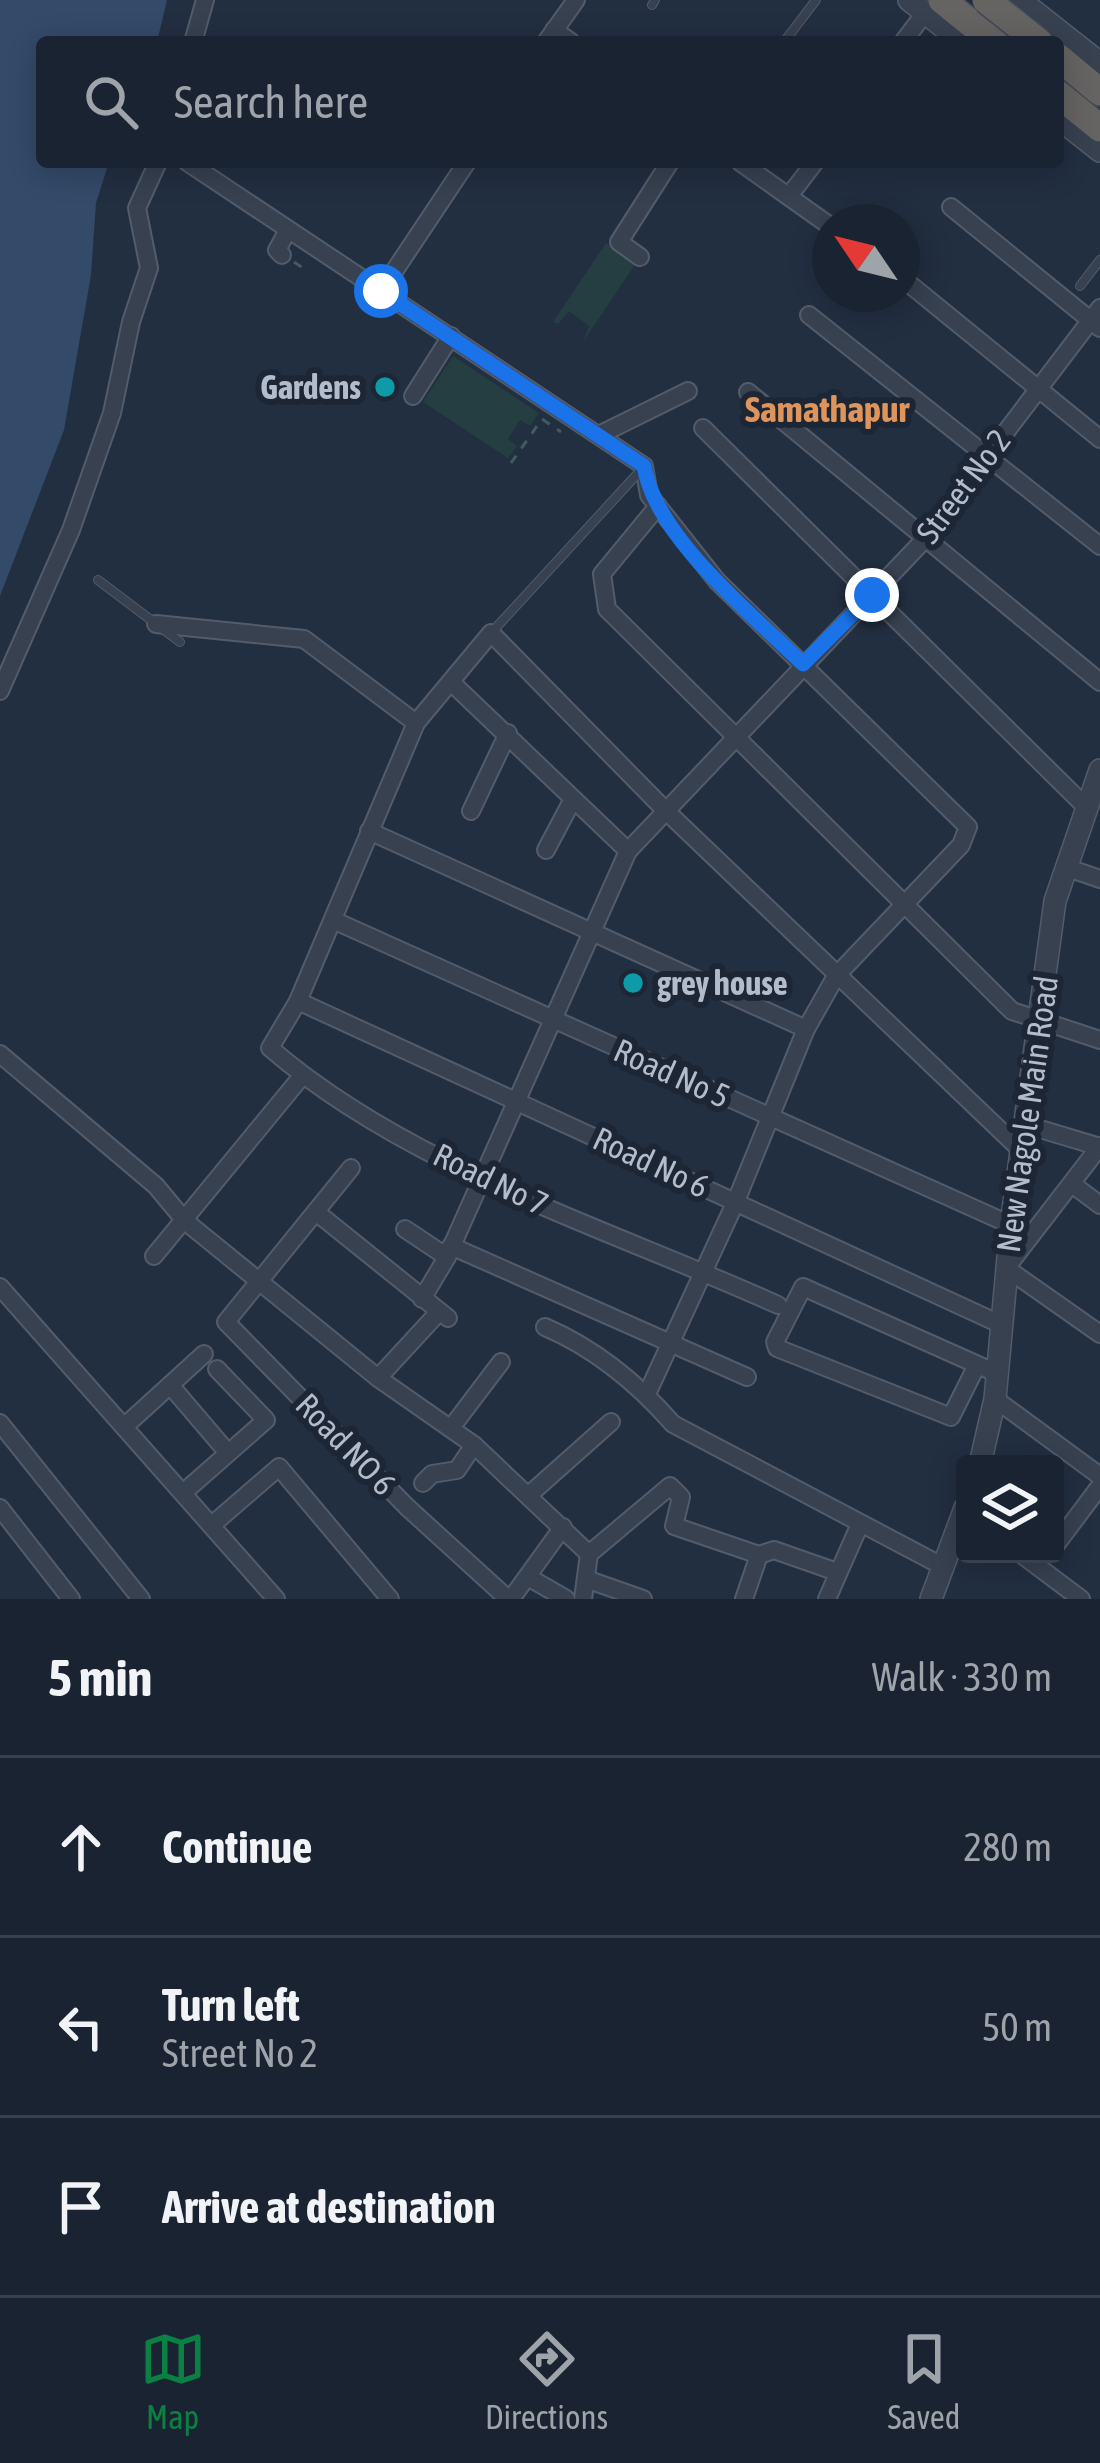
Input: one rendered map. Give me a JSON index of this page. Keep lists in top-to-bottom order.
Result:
{
  "streets": {
    "street": [
      "Street No 2",
      "Road No 5",
      "New Nagole Main Road",
      "Road No 6",
      "Road No 7",
      "Road NO 6"
    ]
  },
  "crossings": [
    ["Street No 2", "Road No 5"],
    ["Street No 2", "Road No 6"],
    ["Street No 2", "Road No 7"],
    ["Road No 5", "New Nagole Main Road"],
    ["New Nagole Main Road", "Road No 6"]
  ],
  "districts": ["Samathapur"],
  "places": ["Gardens", "grey house"],
  "north": "top left",
  "page": {
    "search": "Search here",
    "heading": ["5 min", "Walk · 330 m"],
    "list": [
      ["Continue", "280 m"],
      ["Turn left", "Street No 2", "50 m"],
      "Arrive at destination"
    ],
    "nav": ["Map", "Directions", "Saved"]
  }
}
